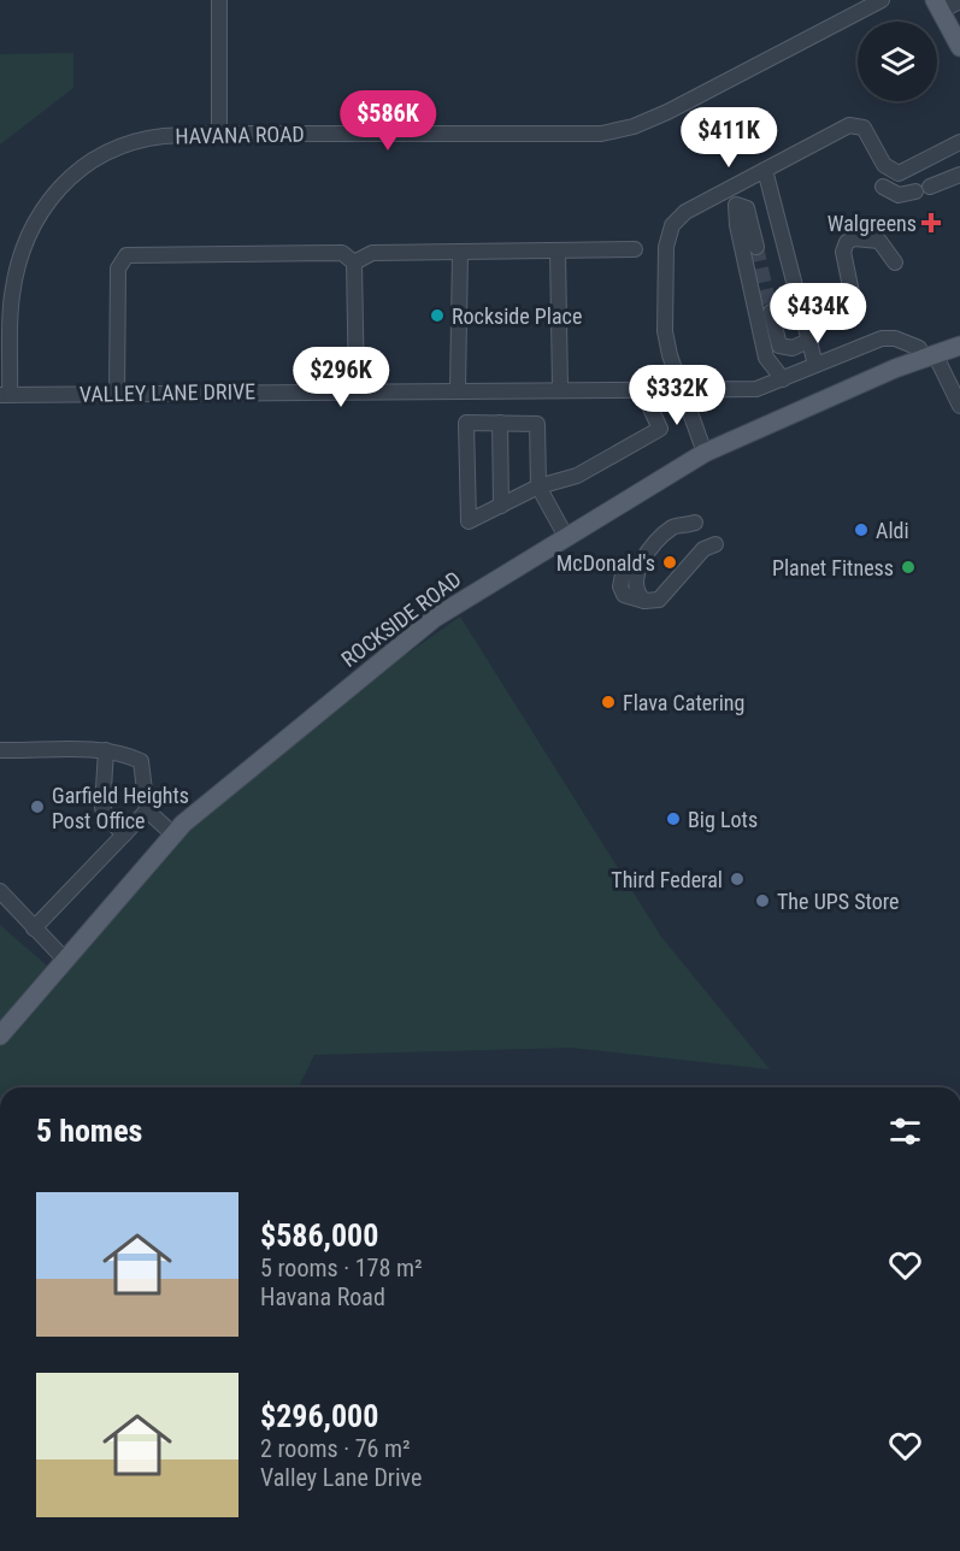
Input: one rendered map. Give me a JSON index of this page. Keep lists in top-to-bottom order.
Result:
{
  "streets": {
    "main road": ["ROCKSIDE ROAD"],
    "street": ["HAVANA ROAD", "VALLEY LANE DRIVE"]
  },
  "crossings": [
    ["HAVANA ROAD", "VALLEY LANE DRIVE"],
    ["VALLEY LANE DRIVE", "ROCKSIDE ROAD"]
  ],
  "places": {
    "health": ["Walgreens"],
    "other": [
      "Rockside Place",
      "Aldi",
      "McDonald's",
      "Planet Fitness",
      "Flava Catering",
      "Garfield Heights Post Office",
      "Big Lots",
      "Third Federal",
      "The UPS Store"
    ]
  },
  "page": {
    "price": [
      "$586K",
      "$411K",
      "$434K",
      "$296K",
      "$332K"
    ],
    "heading": "5 homes",
    "list": [
      {
        "name": "$586,000",
        "note": "5 rooms · 178 m² · Havana Road"
      },
      {
        "name": "$296,000",
        "note": "2 rooms · 76 m² · Valley Lane Drive"
      }
    ]
  }
}
